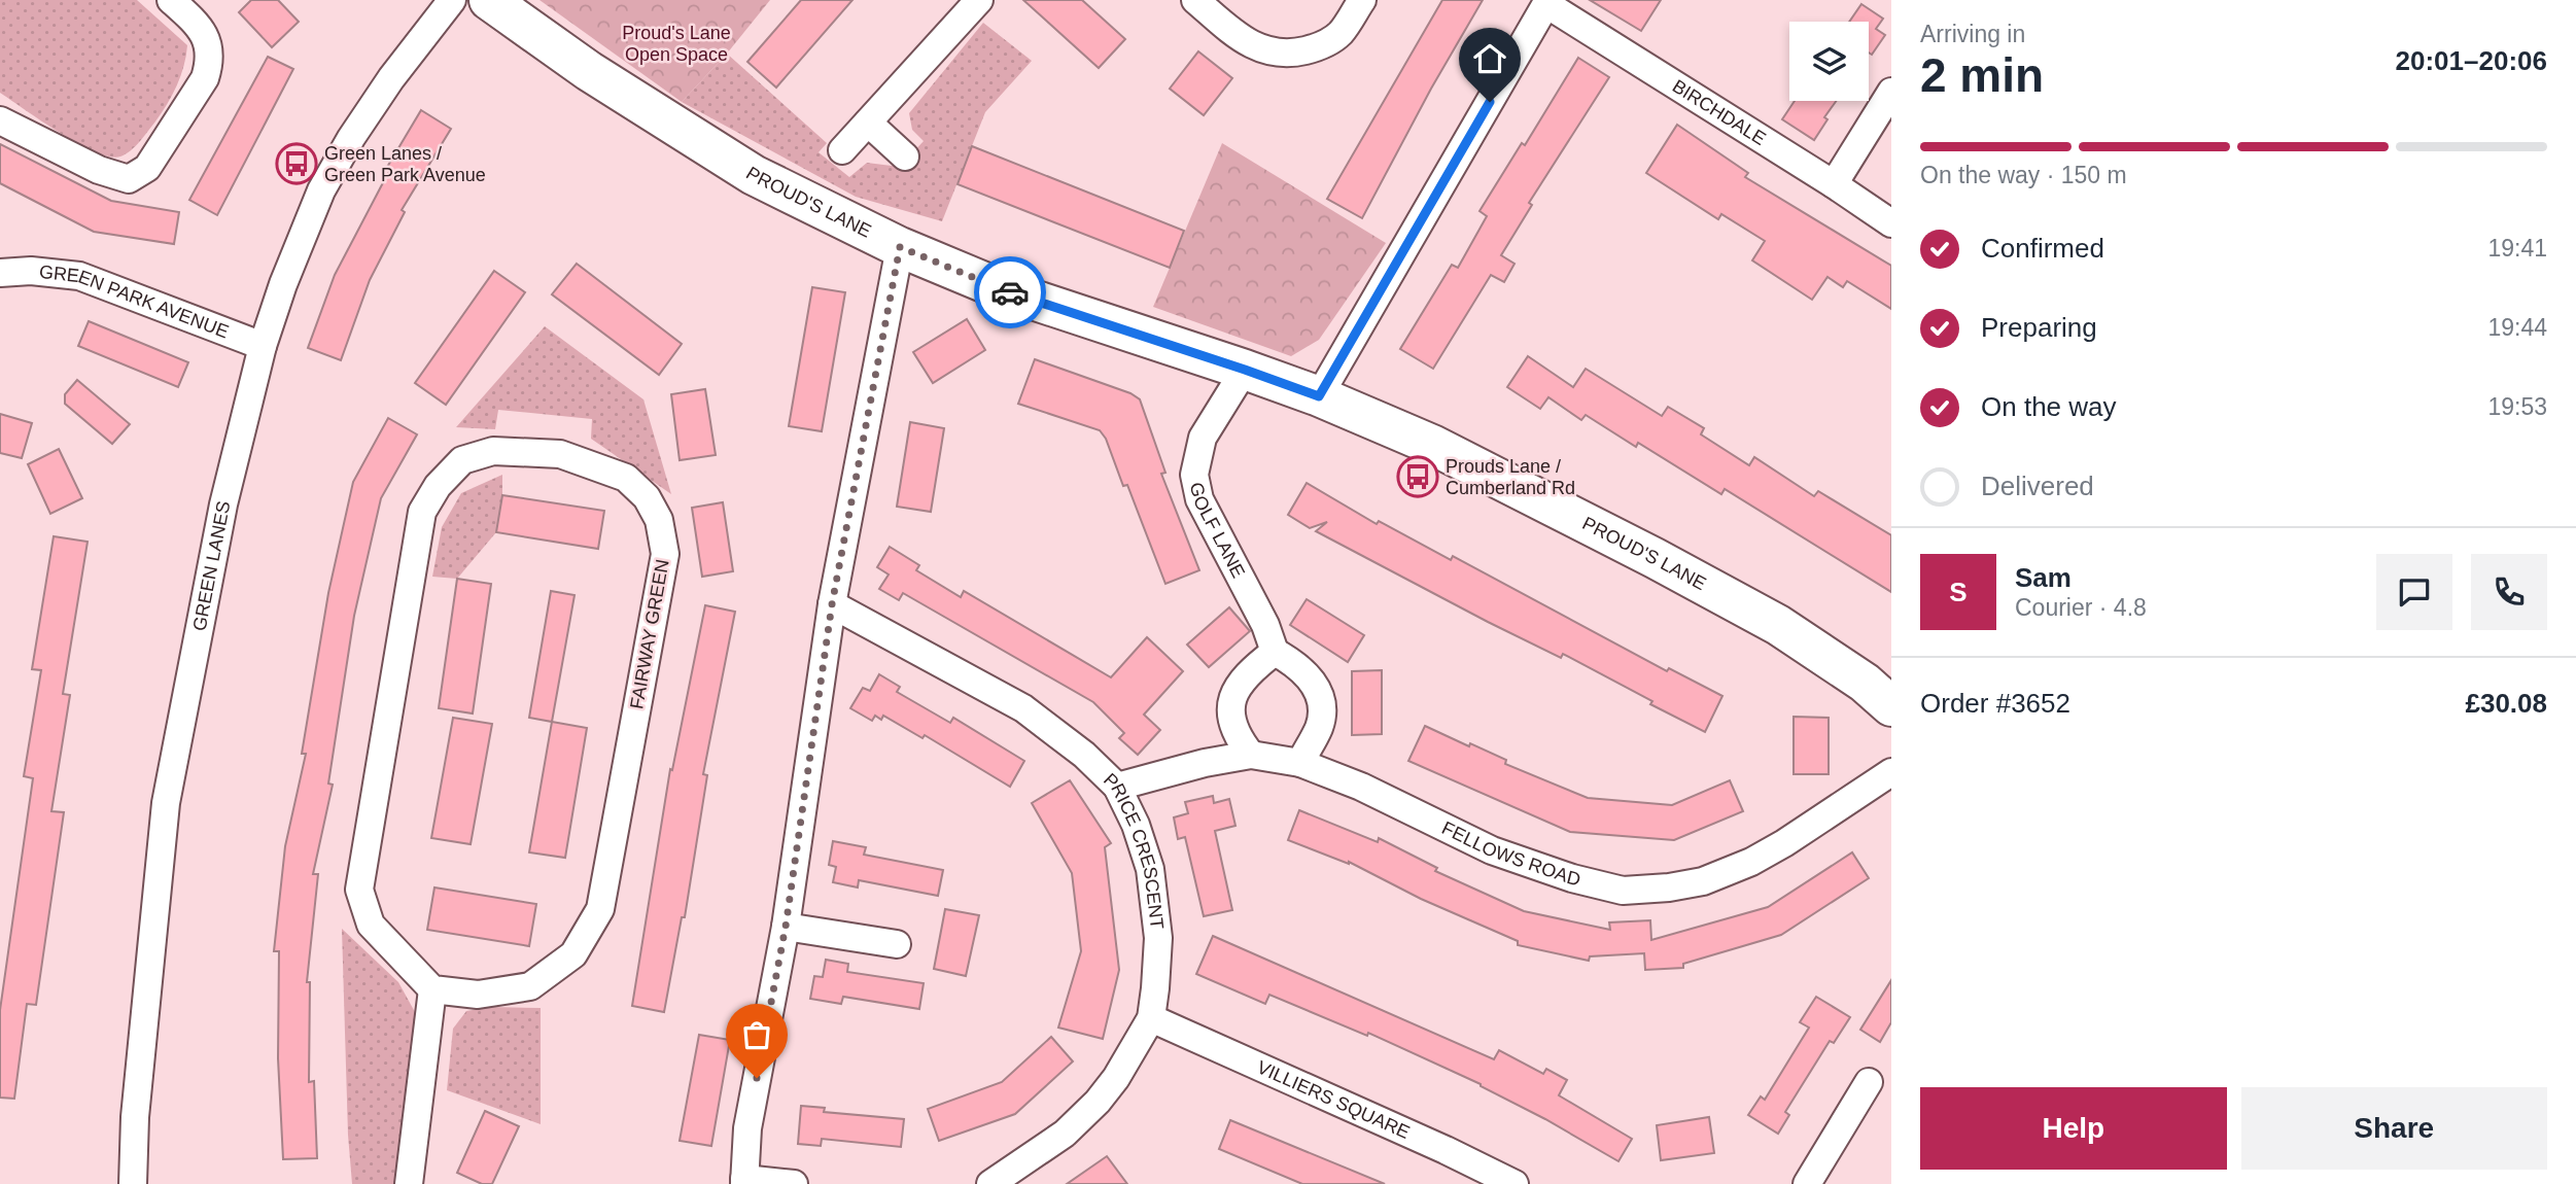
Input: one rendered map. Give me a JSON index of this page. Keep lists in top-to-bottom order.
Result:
{
  "streets": {
    "street": [
      "BIRCHDALE",
      "PROUD'S LANE",
      "GREEN PARK AVENUE",
      "GOLF LANE",
      "GREEN LANES",
      "FAIRWAY GREEN",
      "FELLOWS ROAD",
      "PRICE CRESCENT",
      "VILLIERS SQUARE"
    ]
  },
  "crossings": [
    ["PROUD'S LANE", "GOLF LANE"],
    ["GREEN PARK AVENUE", "GREEN LANES"],
    ["GOLF LANE", "FELLOWS ROAD"],
    ["FELLOWS ROAD", "PRICE CRESCENT"],
    ["PRICE CRESCENT", "VILLIERS SQUARE"]
  ],
  "parks": ["Proud's Lane Open Space"],
  "places": {
    "bus stop": ["Green Lanes / Green Park Avenue", "Prouds Lane / Cumberland Rd"]
  },
  "page": {
    "heading": ["2 min", "Arriving in", "20:01–20:06"],
    "panel": [
      "Sam",
      "Courier · 4.8",
      "Order #3652",
      "£30.08"
    ],
    "bar": "On the way · 150 m",
    "list": [
      ["Confirmed", "19:41"],
      ["Preparing", "19:44"],
      ["On the way", "19:53"],
      "Delivered"
    ],
    "round": "S",
    "buttons": ["Help", "Share"]
  }
}
